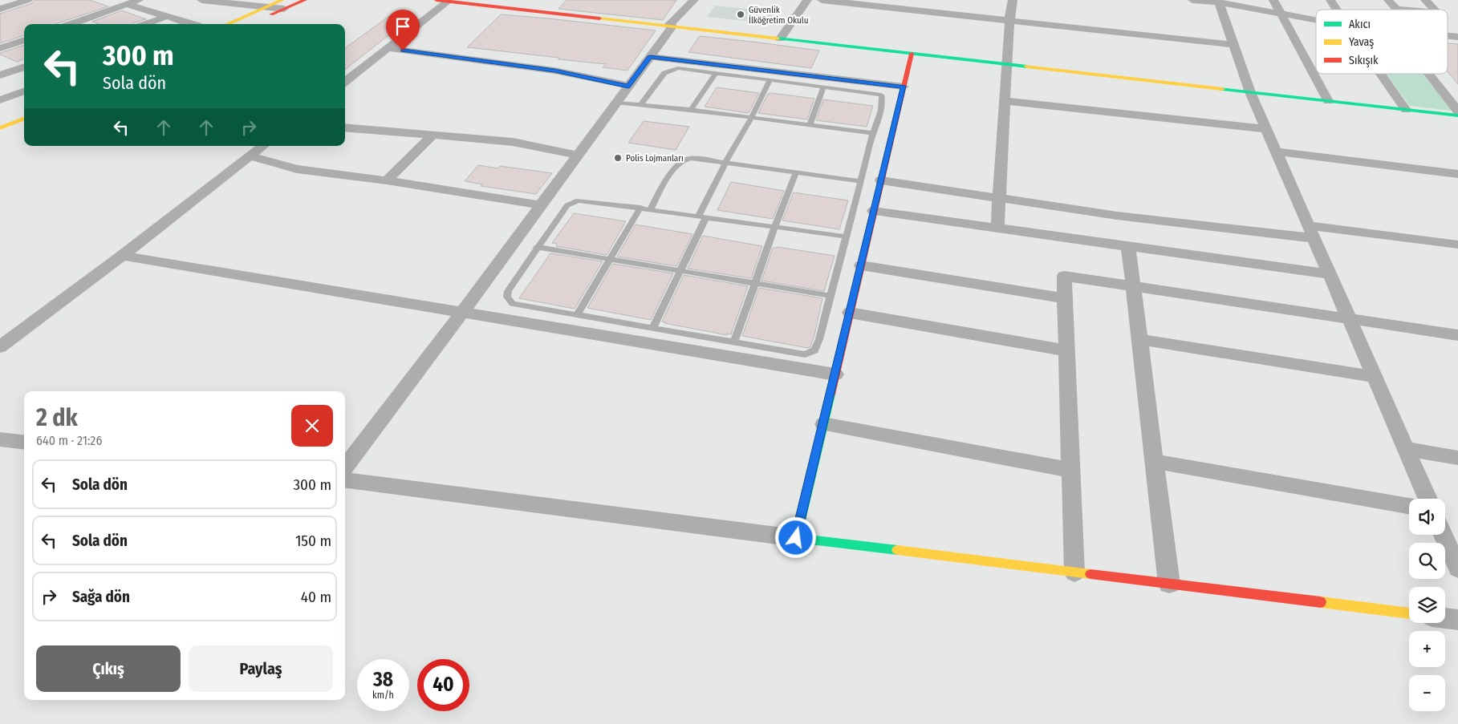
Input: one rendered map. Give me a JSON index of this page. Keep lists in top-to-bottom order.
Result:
{
  "places": ["Güvenlik İlköğretim Okulu", "Polis Lojmanları"],
  "legend": ["Akıcı", "Yavaş", "Sıkışık"],
  "page": {
    "turn": ["300 m", "Sola dön"],
    "heading": ["2 dk", "640 m · 21:26"],
    "list": [
      {
        "name": "Sola dön",
        "value": "300 m"
      },
      {
        "name": "Sola dön",
        "value": "150 m"
      },
      {
        "name": "Sağa dön",
        "value": "40 m"
      }
    ],
    "map_buttons": ["+", "−"],
    "buttons": ["Çıkış", "Paylaş"],
    "speed": "38 km/h",
    "limit": "40"
  }
}
